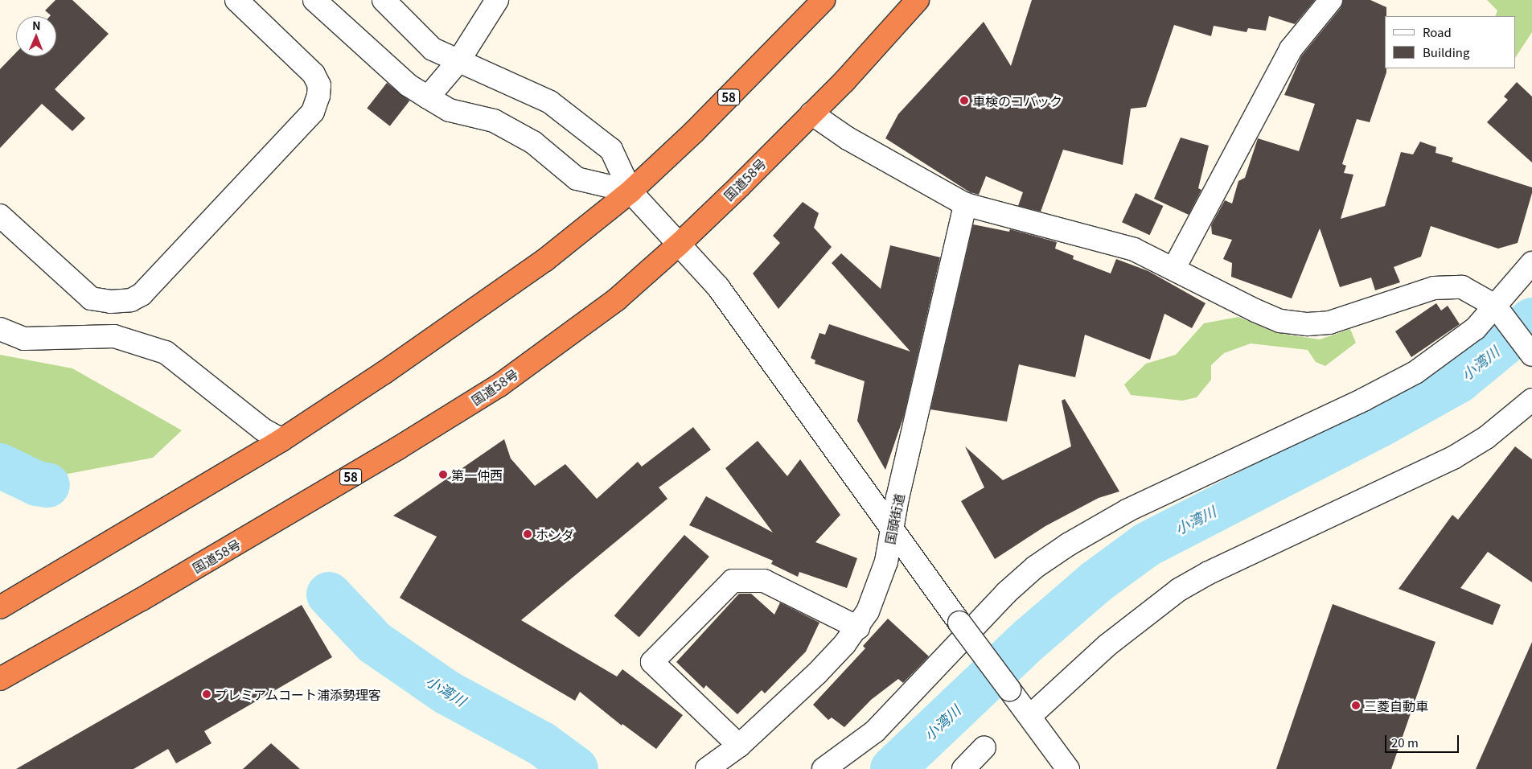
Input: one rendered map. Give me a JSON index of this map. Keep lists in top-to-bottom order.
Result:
{
  "streets": {
    "highway": ["58", "国道58号"],
    "street": ["国頭街道"]
  },
  "water": ["小湾川"],
  "places": [
    "車検のコバック",
    "第一仲西",
    "ホンダ",
    "プレミアムコート浦添勢理客",
    "三菱自動車"
  ],
  "legend": ["Road", "Building"],
  "scale_bar": "20 m",
  "north": "top"
}
